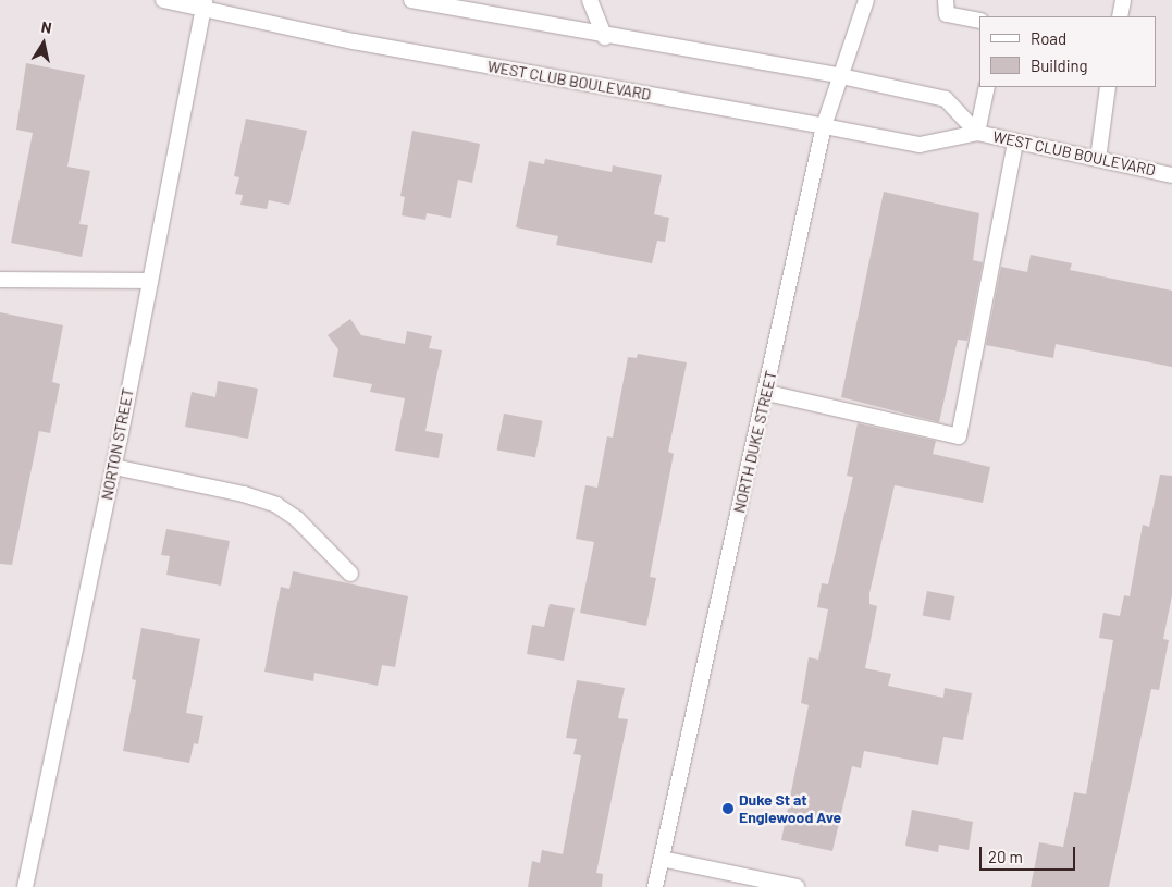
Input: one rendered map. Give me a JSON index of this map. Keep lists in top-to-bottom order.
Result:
{
  "streets": {
    "main road": ["WEST CLUB BOULEVARD", "NORTH DUKE STREET", "NORTON STREET"]
  },
  "crossings": [
    ["WEST CLUB BOULEVARD", "NORTH DUKE STREET"],
    ["WEST CLUB BOULEVARD", "NORTON STREET"]
  ],
  "places": ["Duke St at Englewood Ave"],
  "legend": ["Road", "Building"],
  "scale_bar": "20 m",
  "north": "top"
}
